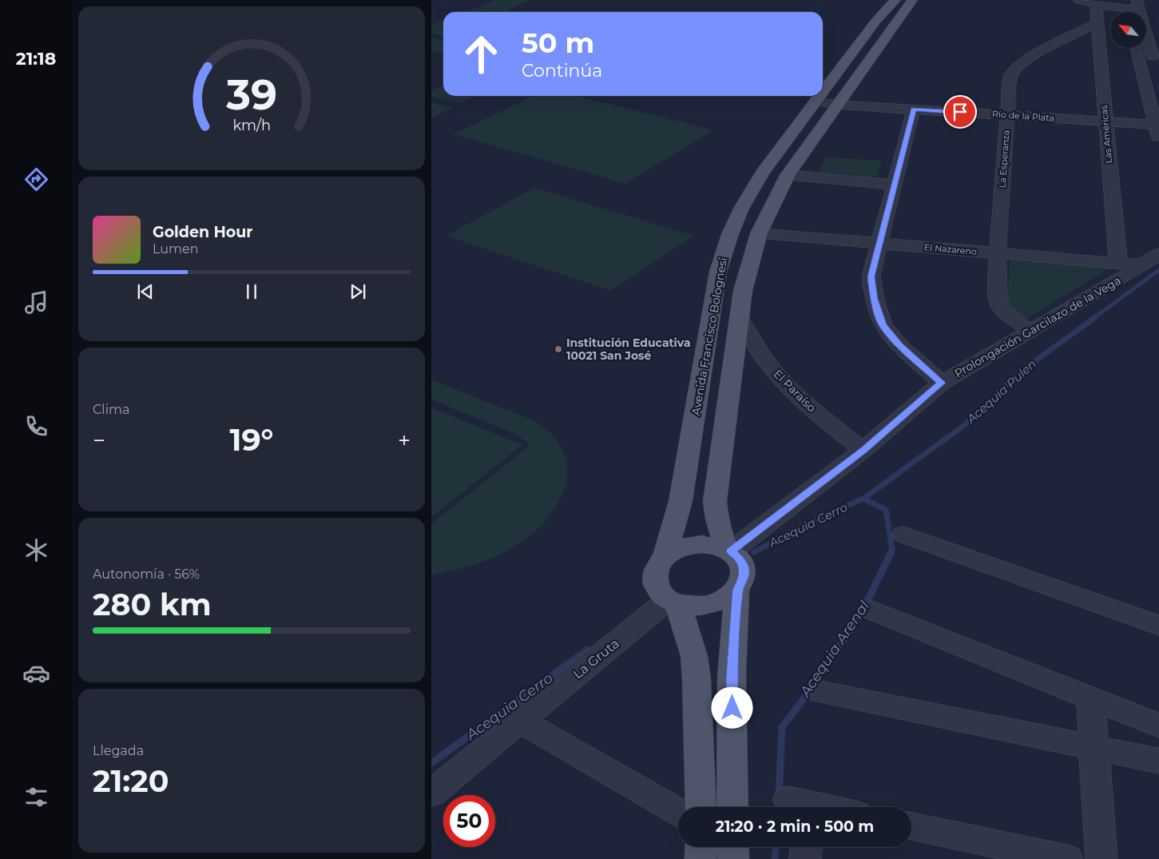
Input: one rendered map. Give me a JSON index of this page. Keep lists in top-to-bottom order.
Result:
{
  "streets": {
    "main road": ["Avenida Francisco Bolognesi"],
    "street": [
      "Río de la Plata",
      "Las Américas",
      "La Esperanza",
      "El Nazareno",
      "Prolongación Garcilazo de la Vega",
      "El Paraíso",
      "La Gruta"
    ]
  },
  "crossings": [
    ["Río de la Plata", "Las Américas"],
    ["Río de la Plata", "La Esperanza"],
    ["Río de la Plata", "Avenida Francisco Bolognesi"],
    ["Las Américas", "La Esperanza"],
    ["Las Américas", "El Nazareno"],
    ["La Esperanza", "El Nazareno"],
    ["La Esperanza", "Prolongación Garcilazo de la Vega"],
    ["El Nazareno", "Prolongación Garcilazo de la Vega"],
    ["Prolongación Garcilazo de la Vega", "Avenida Francisco Bolognesi"],
    ["Prolongación Garcilazo de la Vega", "El Paraíso"],
    ["Prolongación Garcilazo de la Vega", "La Gruta"],
    ["Avenida Francisco Bolognesi", "La Gruta"]
  ],
  "water": ["Acequia Pulen", "Acequia Cerro", "Acequia Arenal"],
  "places": ["Institución Educativa 10021 San José"],
  "north": "top left",
  "page": {
    "tabs": "21:18",
    "turn": ["50 m", "Continúa"],
    "song": ["Golden Hour", "Lumen"],
    "tile": [
      "Clima",
      ["Autonomía · 56%", "280 km"],
      ["Llegada", "21:20"]
    ],
    "heat": ["−", "19°", "+"],
    "limit": "50",
    "trip": "21:20 · 2 min · 500 m",
    "gauge": ["39", "km/h"]
  }
}
